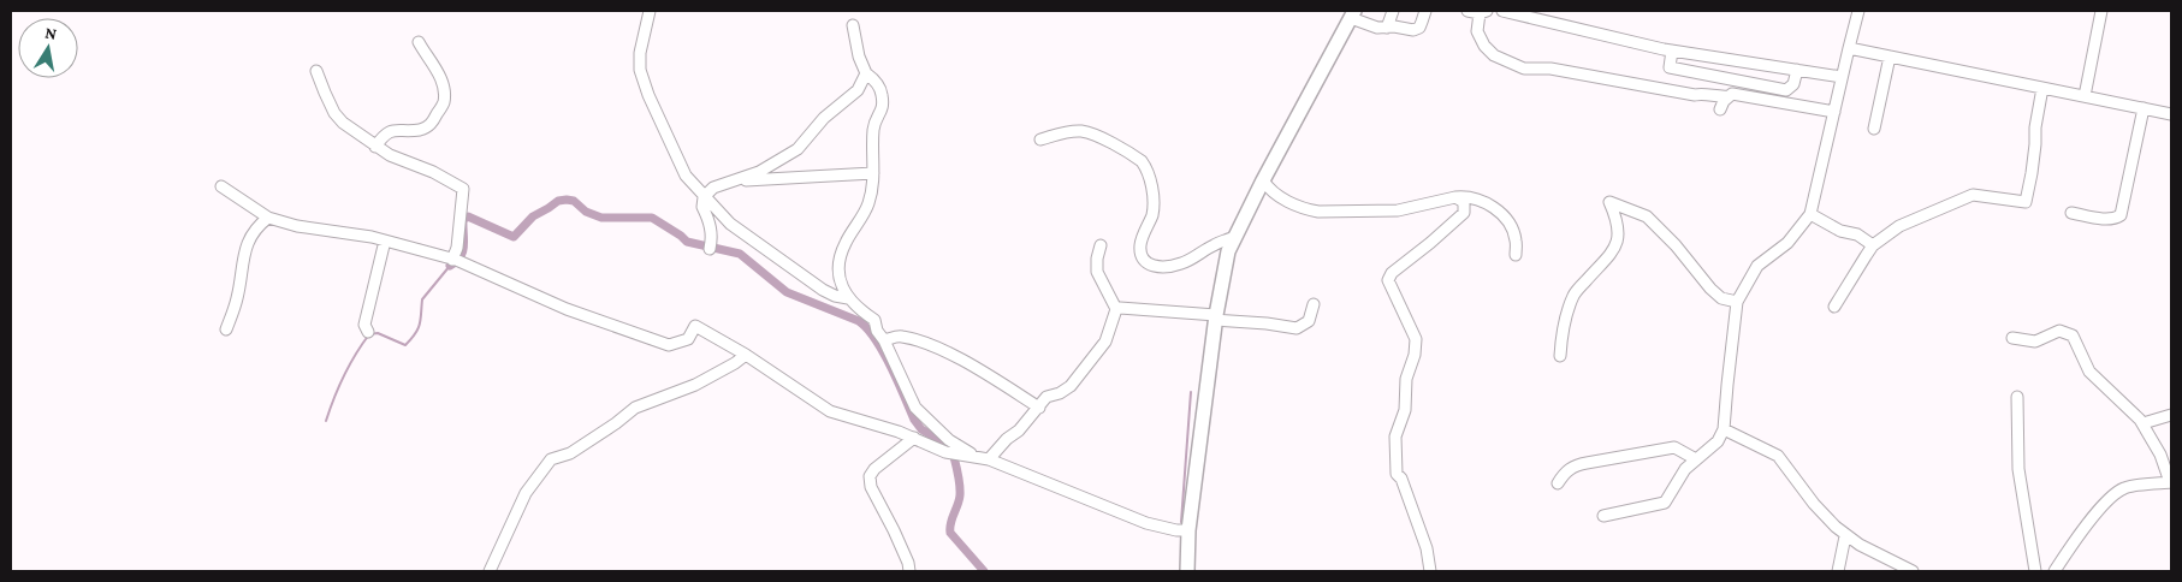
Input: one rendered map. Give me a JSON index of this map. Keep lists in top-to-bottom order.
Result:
{
  "north": "top"
}
